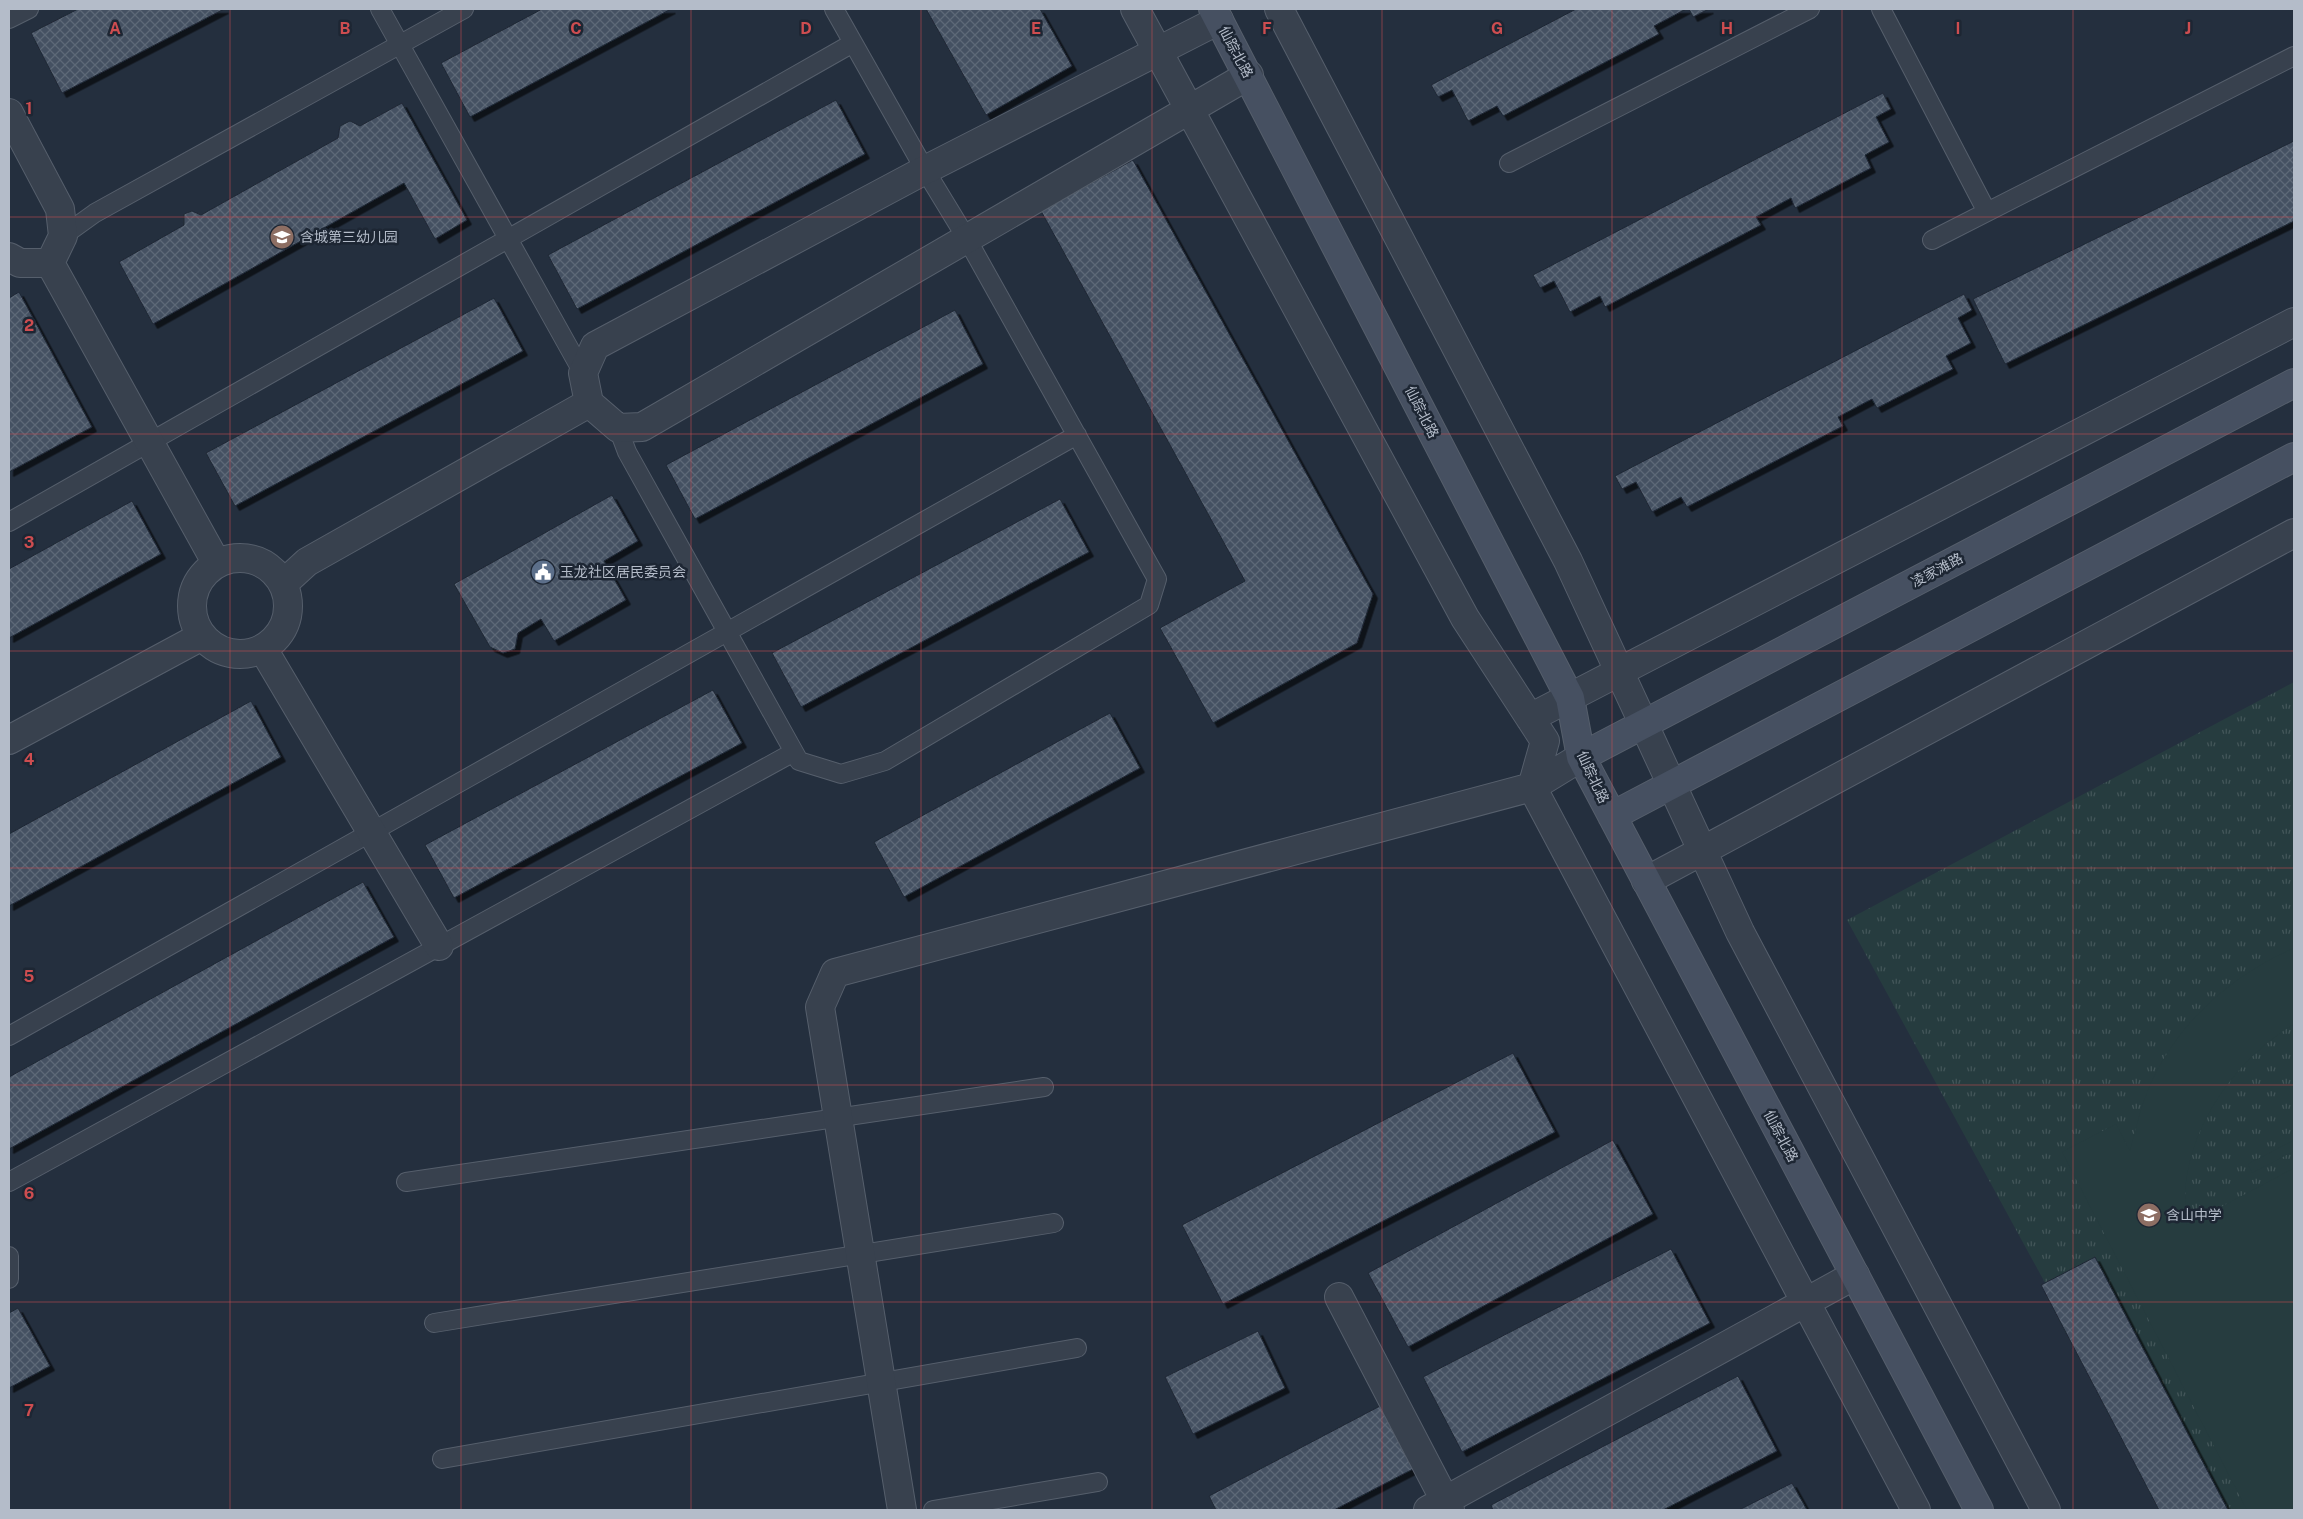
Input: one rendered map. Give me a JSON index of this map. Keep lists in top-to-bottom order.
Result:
{
  "streets": {
    "main road": ["仙踪北路", "凌家滩路"]
  },
  "crossings": [
    ["仙踪北路", "凌家滩路"]
  ],
  "places": {
    "school or university": ["含城第三幼儿园", "含山中学"],
    "public building": ["玉龙社区居民委员会"]
  },
  "grid": {
    "columns": [
      "A",
      "B",
      "C",
      "D",
      "E",
      "F",
      "G",
      "H",
      "I",
      "J"
    ],
    "rows": [
      "1",
      "2",
      "3",
      "4",
      "5",
      "6",
      "7"
    ]
  }
}
